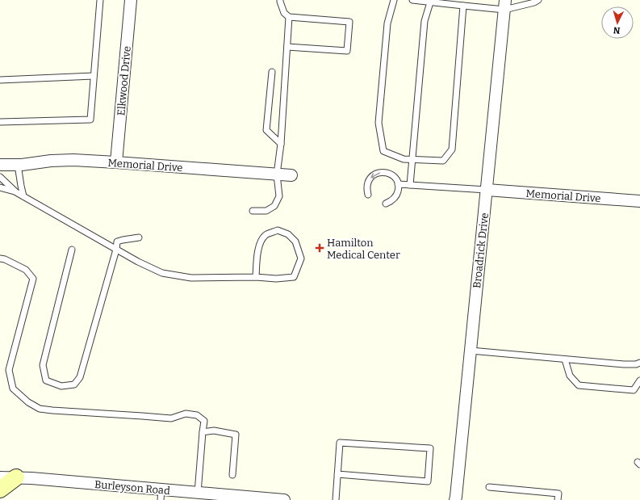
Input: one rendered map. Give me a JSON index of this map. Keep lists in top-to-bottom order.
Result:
{
  "streets": {
    "street": [
      "Elkwood Drive",
      "Memorial Drive",
      "Broadrick Drive",
      "Burleyson Road"
    ]
  },
  "crossings": [
    ["Elkwood Drive", "Memorial Drive"],
    ["Memorial Drive", "Broadrick Drive"]
  ],
  "places": {
    "health": ["Hamilton Medical Center"]
  },
  "north": "bottom"
}
